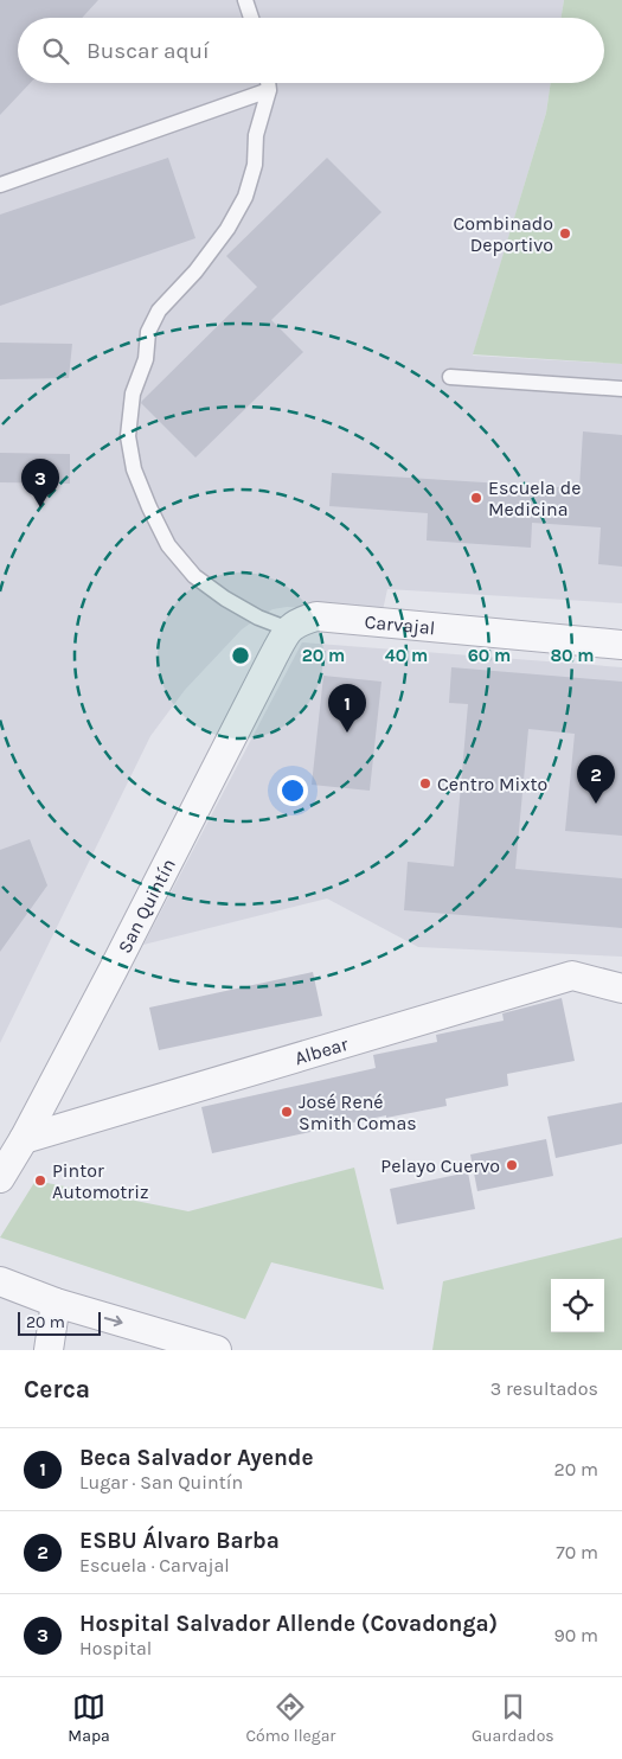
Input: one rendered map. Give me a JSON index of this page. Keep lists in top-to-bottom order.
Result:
{
  "streets": {
    "street": ["Carvajal", "San Quintín", "Albear"]
  },
  "crossings": [
    ["Carvajal", "San Quintín"],
    ["San Quintín", "Albear"]
  ],
  "places": [
    "Combinado Deportivo",
    "Escuela de Medicina",
    "Centro Mixto",
    "José René Smith Comas",
    "Pelayo Cuervo",
    "Pintor Automotriz"
  ],
  "scale_bar": "20 m",
  "page": {
    "search": "Buscar aquí",
    "pins": ["3", "1", "2"],
    "scale": "20 m",
    "heading": ["Cerca", "3 resultados"],
    "list": [
      {
        "mark": "1",
        "name": "Beca Salvador Ayende",
        "note": "Lugar · San Quintín",
        "value": "20 m"
      },
      {
        "mark": "2",
        "name": "ESBU Álvaro Barba",
        "note": "Escuela · Carvajal",
        "value": "70 m"
      },
      {
        "mark": "3",
        "name": "Hospital Salvador Allende (Covadonga)",
        "note": "Hospital",
        "value": "90 m"
      }
    ],
    "nav": ["Mapa", "Cómo llegar", "Guardados"]
  },
  "rings": [
    "20 m",
    "40 m",
    "60 m",
    "80 m"
  ]
}
